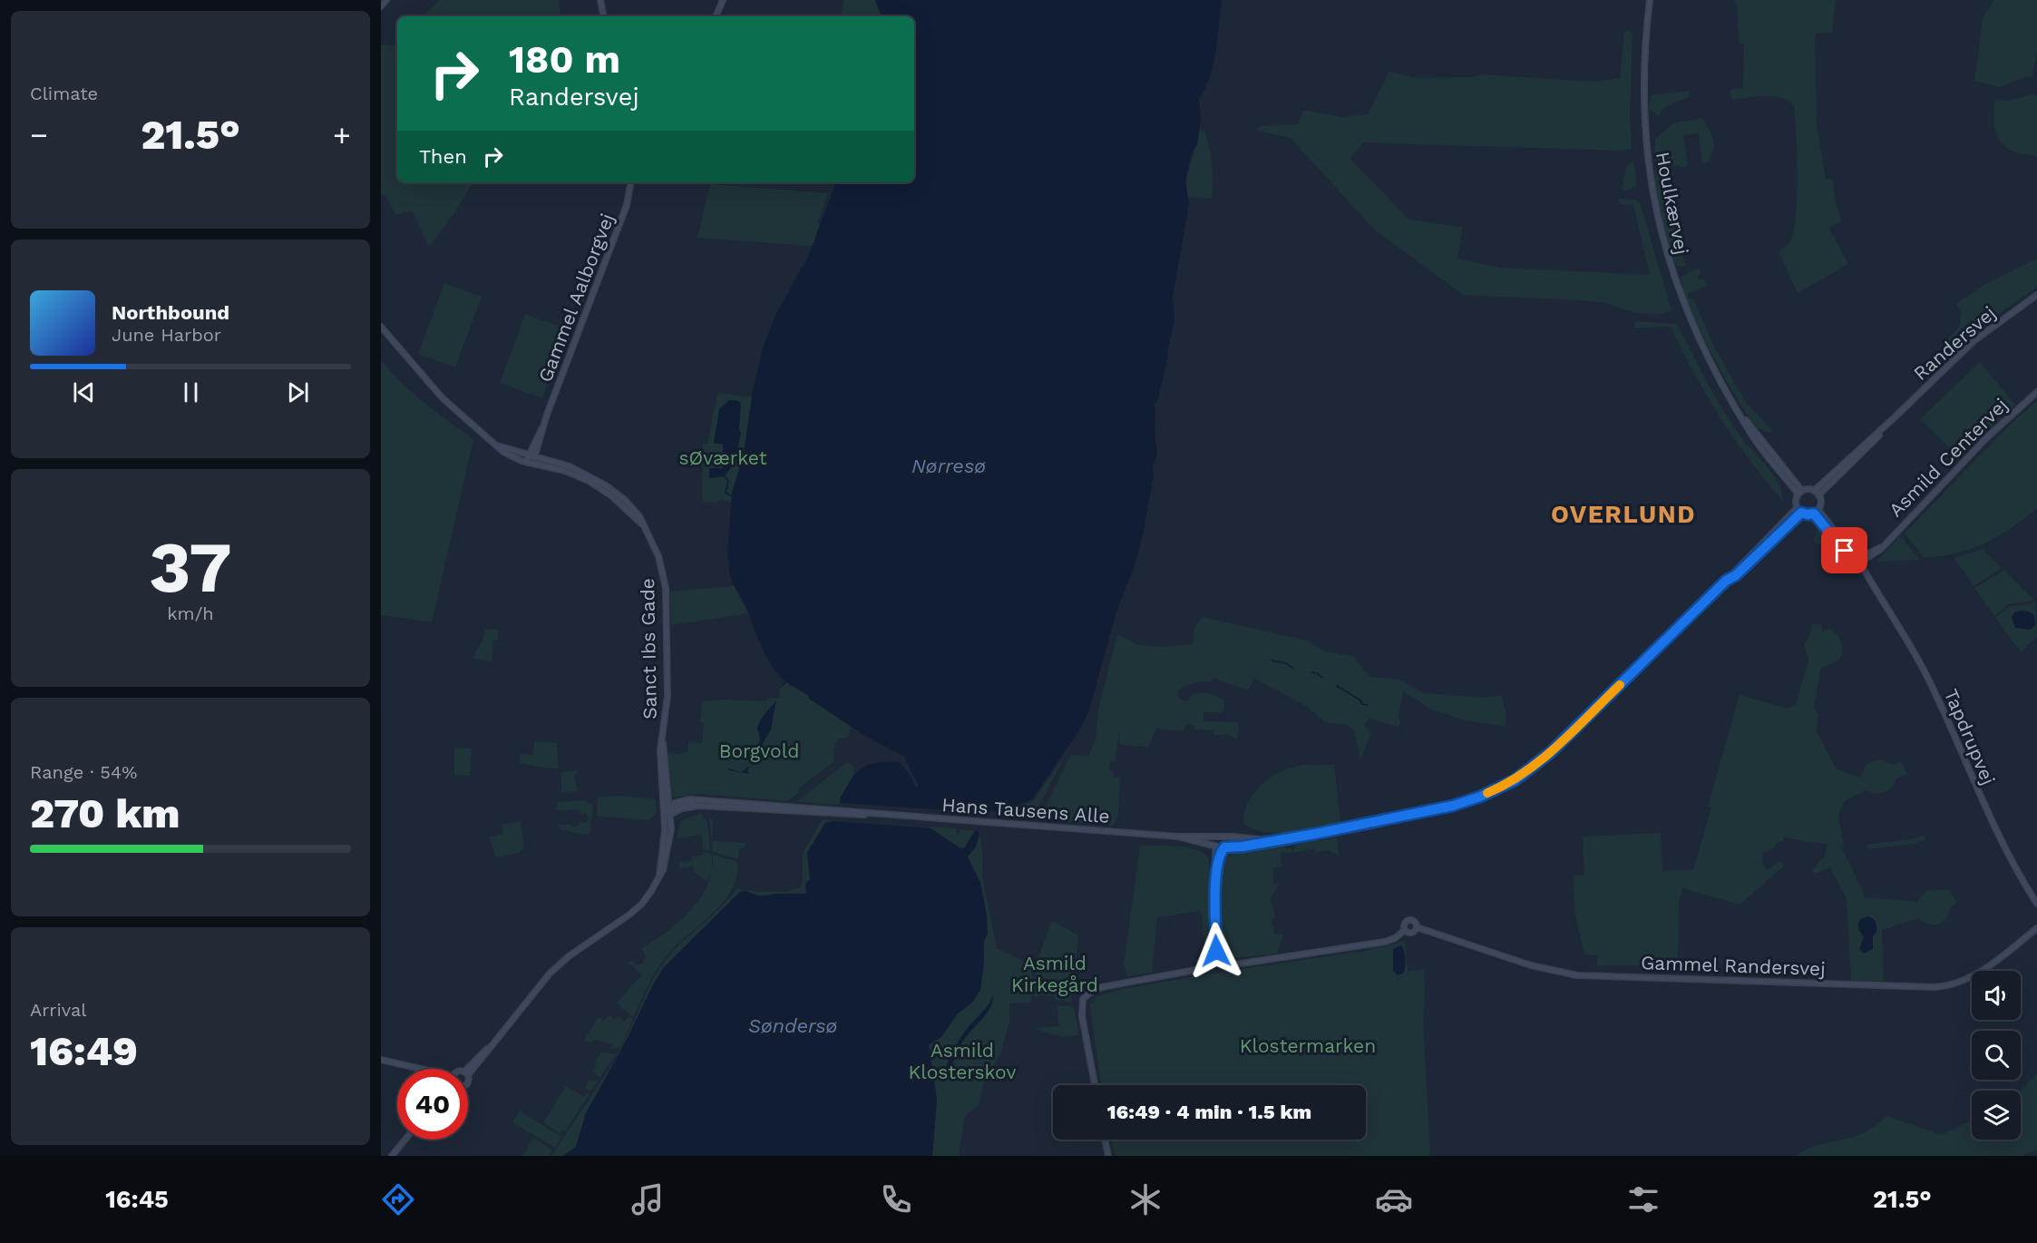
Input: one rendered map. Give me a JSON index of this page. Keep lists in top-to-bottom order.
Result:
{
  "streets": {
    "street": [
      "Houlkærvej",
      "Gammel Aalborgvej",
      "Randersvej",
      "Asmild Centervej",
      "Sanct Ibs Gade",
      "Tapdrupvej",
      "Hans Tausens Alle",
      "Gammel Randersvej"
    ]
  },
  "crossings": [
    ["Houlkærvej", "Randersvej"],
    ["Gammel Aalborgvej", "Sanct Ibs Gade"],
    ["Asmild Centervej", "Tapdrupvej"],
    ["Sanct Ibs Gade", "Hans Tausens Alle"]
  ],
  "districts": ["OVERLUND"],
  "water": ["Nørresø", "Søndersø"],
  "parks": [
    "sØværket",
    "Borgvold",
    "Asmild Kirkegård",
    "Klostermarken",
    "Asmild Klosterskov"
  ],
  "page": {
    "tile": [
      "Climate",
      ["37", "km/h"],
      ["Range · 54%", "270 km"],
      ["Arrival", "16:49"]
    ],
    "turn": ["180 m", "Randersvej"],
    "heat": ["−", "21.5°", "+"],
    "then": "Then",
    "song": ["Northbound", "June Harbor"],
    "limit": "40",
    "trip": "16:49 · 4 min · 1.5 km",
    "tabs": ["16:45", "21.5°"]
  }
}
